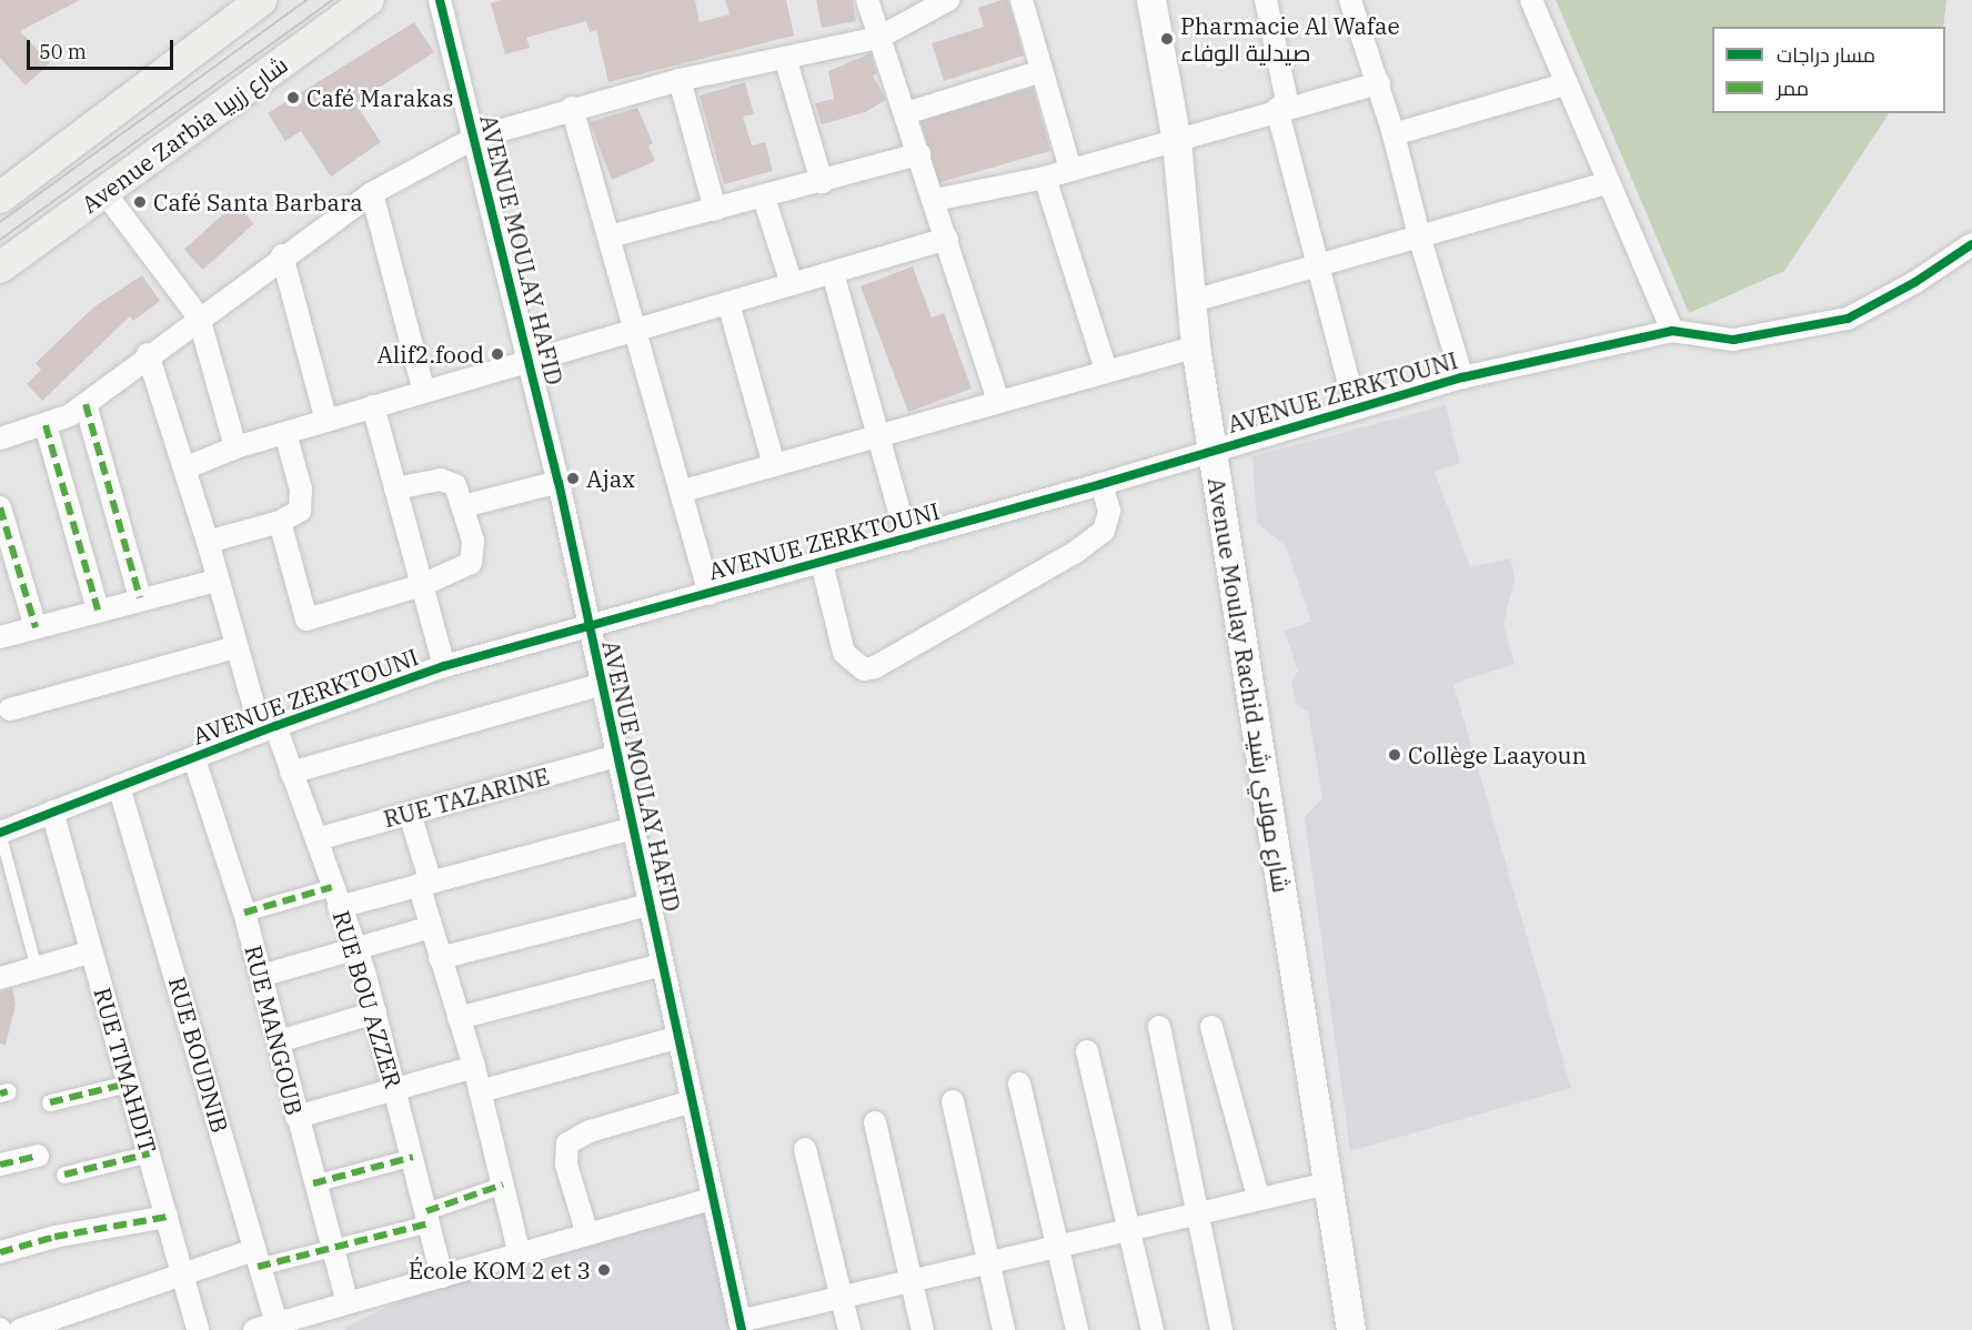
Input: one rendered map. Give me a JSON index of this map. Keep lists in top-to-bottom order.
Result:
{
  "streets": {
    "main road": ["Avenue Zarbia شارع زربيا"],
    "street": [
      "AVENUE MOULAY HAFID",
      "AVENUE ZERKTOUNI",
      "Avenue Moulay Rachid شارع مولاي رشيد",
      "RUE TAZARINE",
      "RUE BOU AZZER",
      "RUE MANGOUB",
      "RUE BOUDNIB",
      "RUE TIMAHDIT"
    ]
  },
  "crossings": [
    ["AVENUE MOULAY HAFID", "AVENUE ZERKTOUNI"],
    ["AVENUE MOULAY HAFID", "RUE TAZARINE"],
    ["AVENUE ZERKTOUNI", "Avenue Moulay Rachid شارع مولاي رشيد"],
    ["AVENUE ZERKTOUNI", "RUE BOU AZZER"],
    ["AVENUE ZERKTOUNI", "RUE MANGOUB"],
    ["AVENUE ZERKTOUNI", "RUE BOUDNIB"],
    ["AVENUE ZERKTOUNI", "RUE TIMAHDIT"],
    ["RUE TAZARINE", "RUE BOU AZZER"]
  ],
  "places": [
    "Pharmacie Al Wafae صيدلية الوفاء",
    "Café Marakas",
    "Café Santa Barbara",
    "Alif2.food",
    "Ajax",
    "Collège Laayoun",
    "École KOM 2 et 3"
  ],
  "legend": ["مسار دراجات", "ممر"],
  "scale_bar": "50 m"
}
